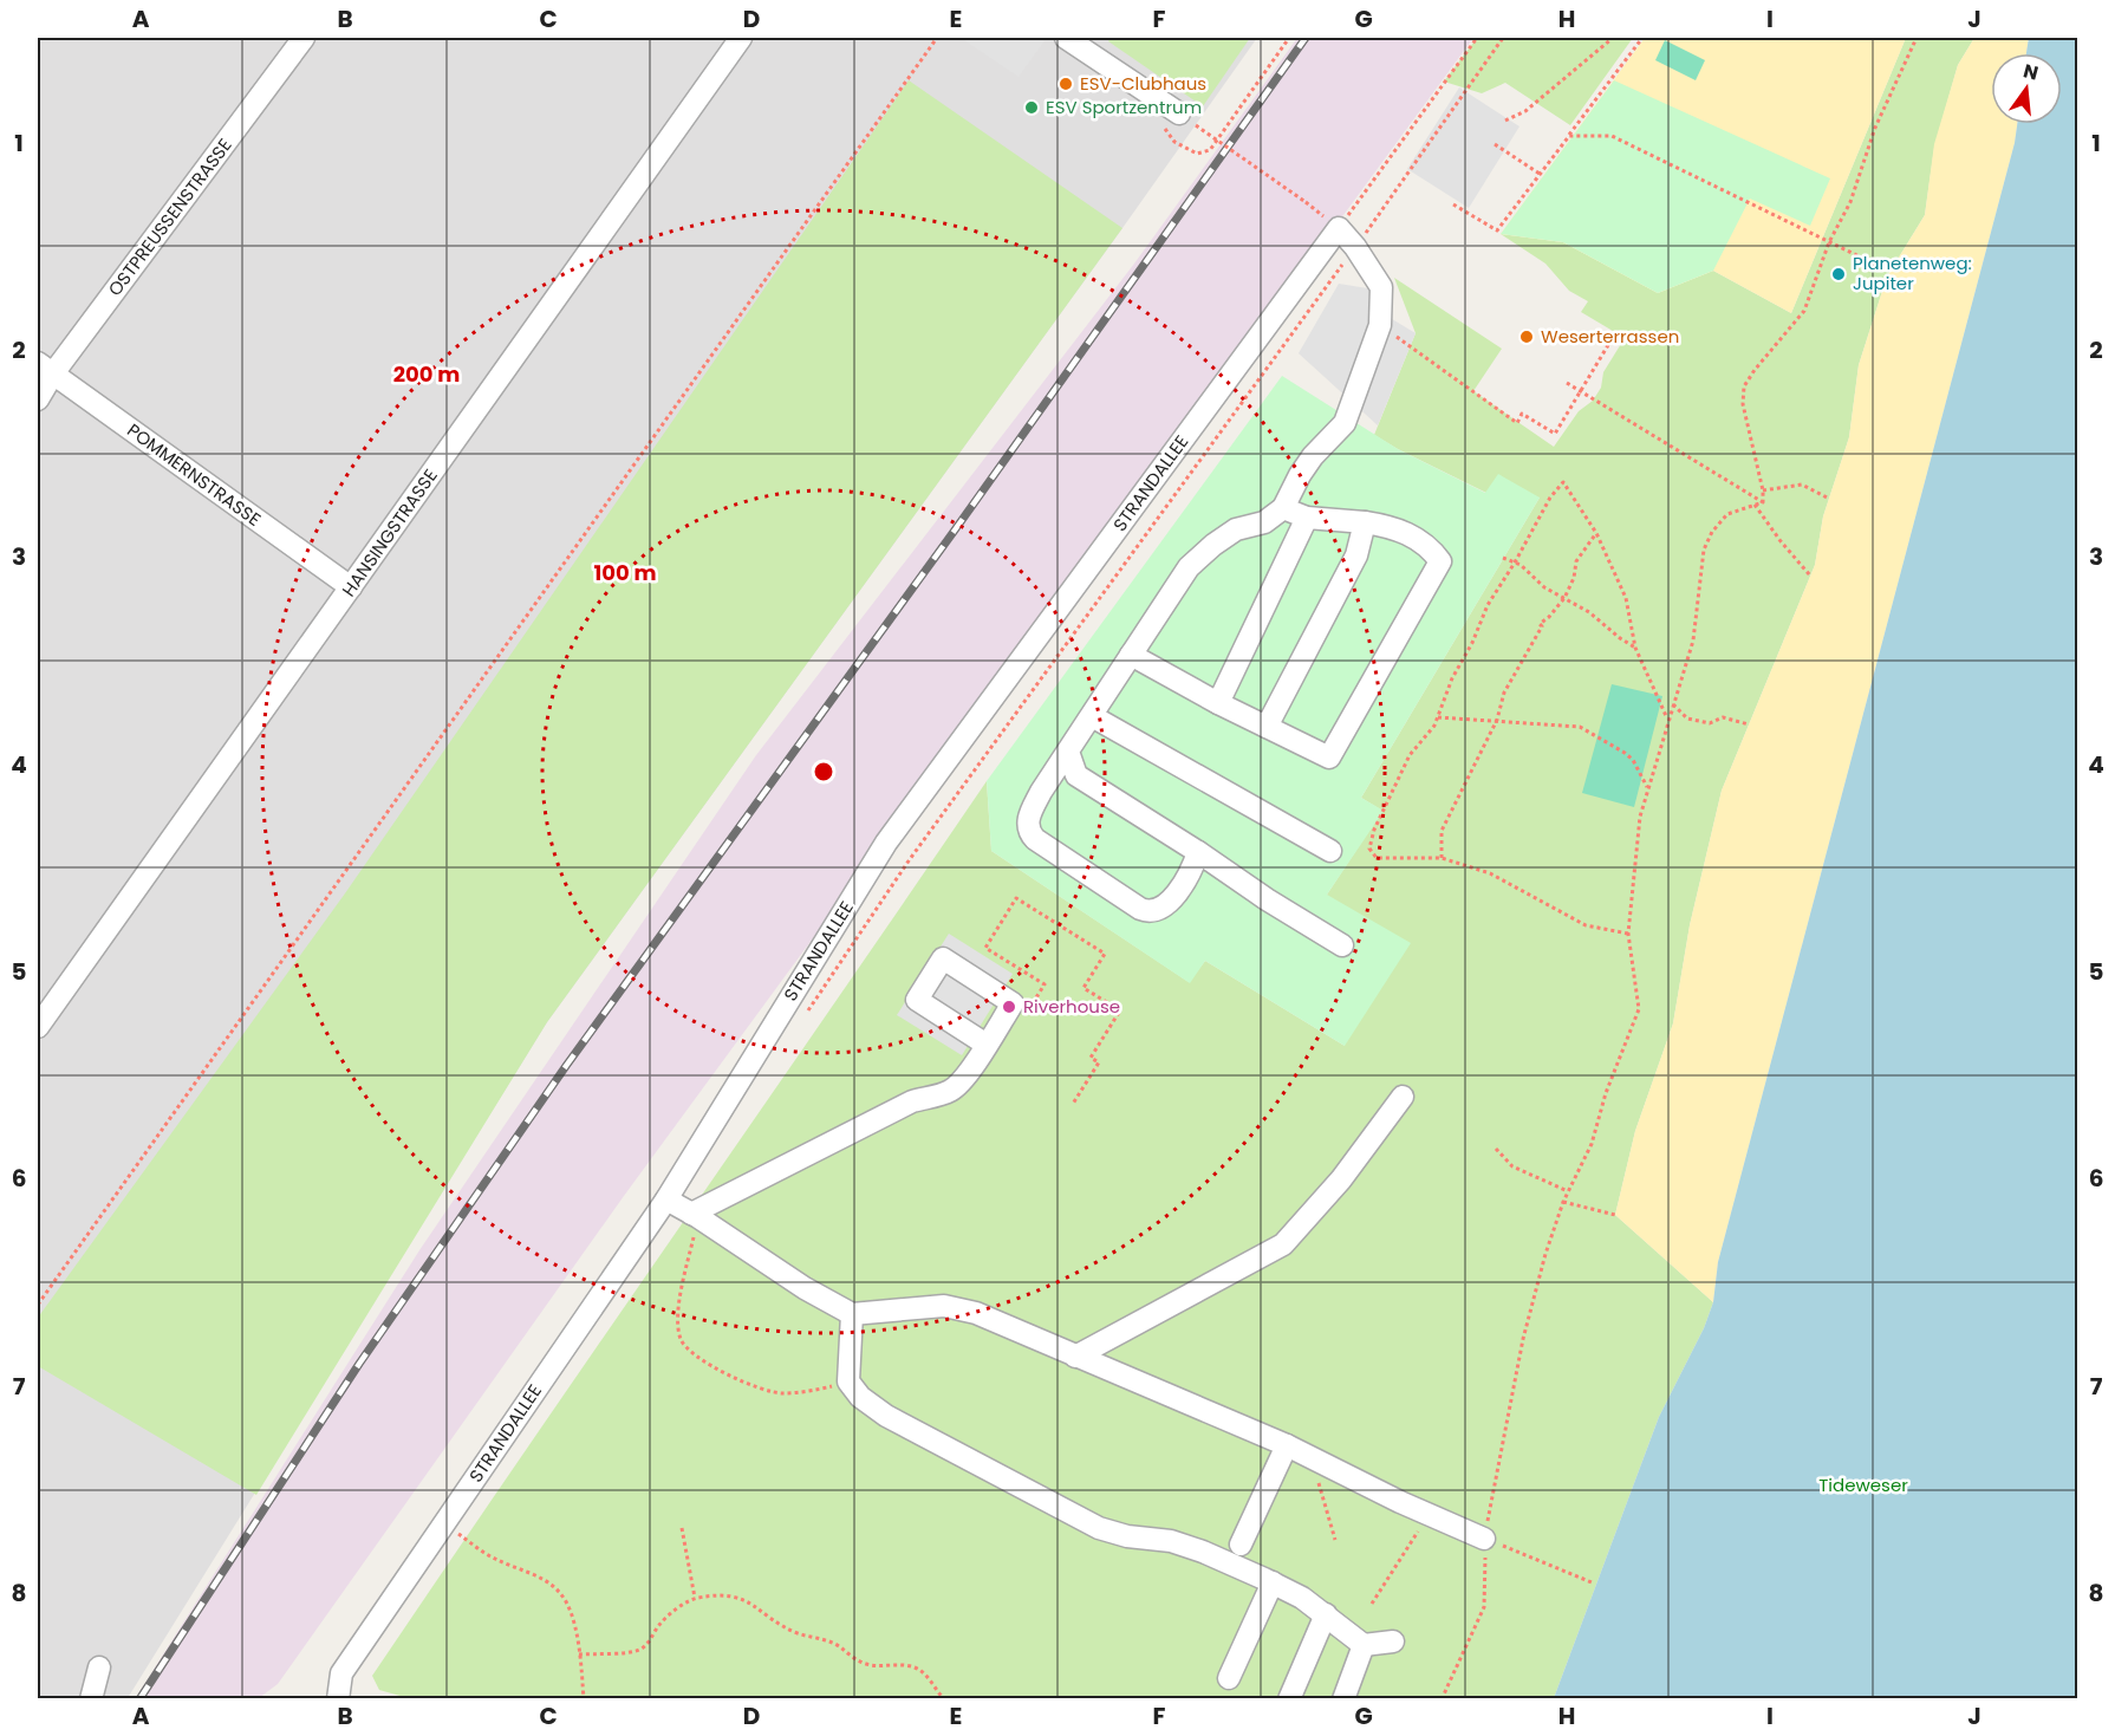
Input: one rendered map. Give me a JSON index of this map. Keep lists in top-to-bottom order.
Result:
{
  "streets": {
    "street": [
      "OSTPREUSSENSTRASSE",
      "POMMERNSTRASSE",
      "STRANDALLEE",
      "HANSINGSTRASSE"
    ]
  },
  "crossings": [
    ["OSTPREUSSENSTRASSE", "POMMERNSTRASSE"],
    ["POMMERNSTRASSE", "HANSINGSTRASSE"]
  ],
  "parks": ["Tideweser"],
  "places": [
    "ESV-Clubhaus",
    "ESV Sportzentrum",
    "Planetenweg: Jupiter",
    "Weserterrassen",
    "Riverhouse"
  ],
  "north": "top",
  "grid": {
    "columns": [
      "A",
      "B",
      "C",
      "D",
      "E",
      "F",
      "G",
      "H",
      "I",
      "J"
    ],
    "rows": [
      "1",
      "2",
      "3",
      "4",
      "5",
      "6",
      "7",
      "8"
    ]
  },
  "rings": ["200 m", "100 m"]
}
